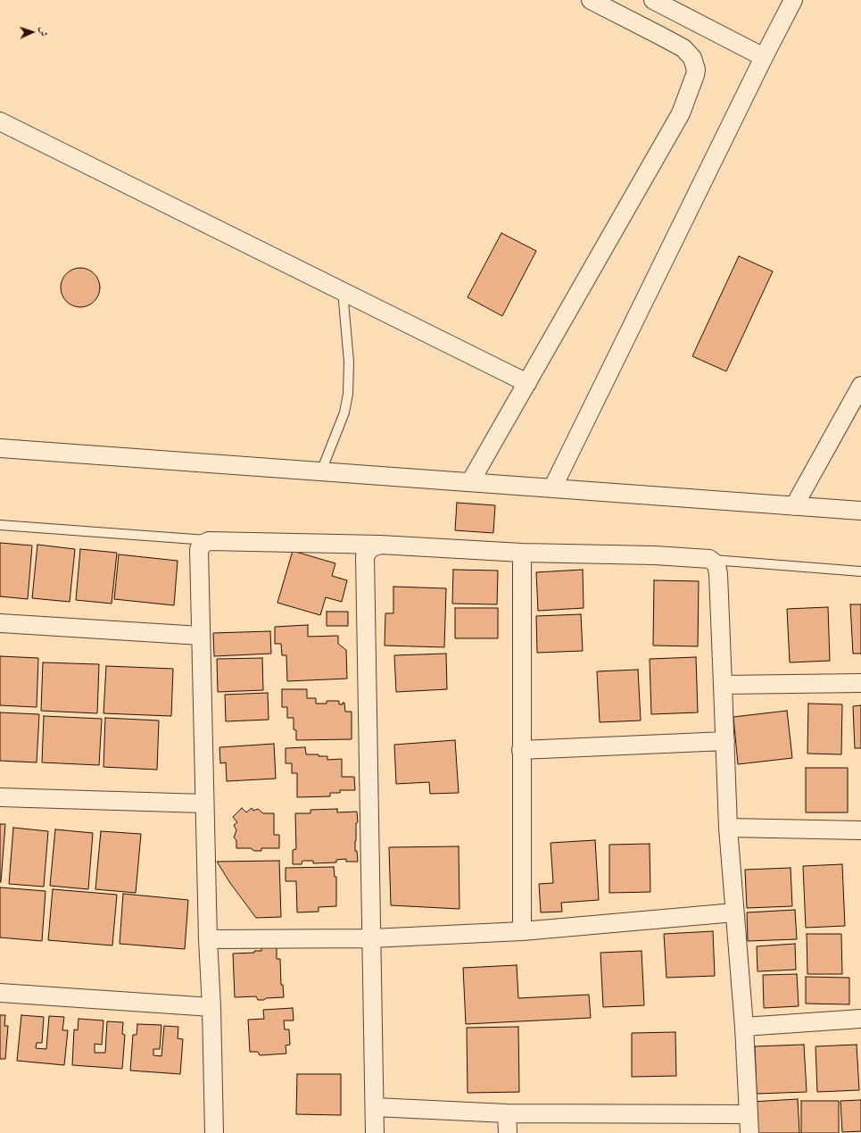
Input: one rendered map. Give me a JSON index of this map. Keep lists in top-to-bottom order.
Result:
{
  "north": "right"
}
